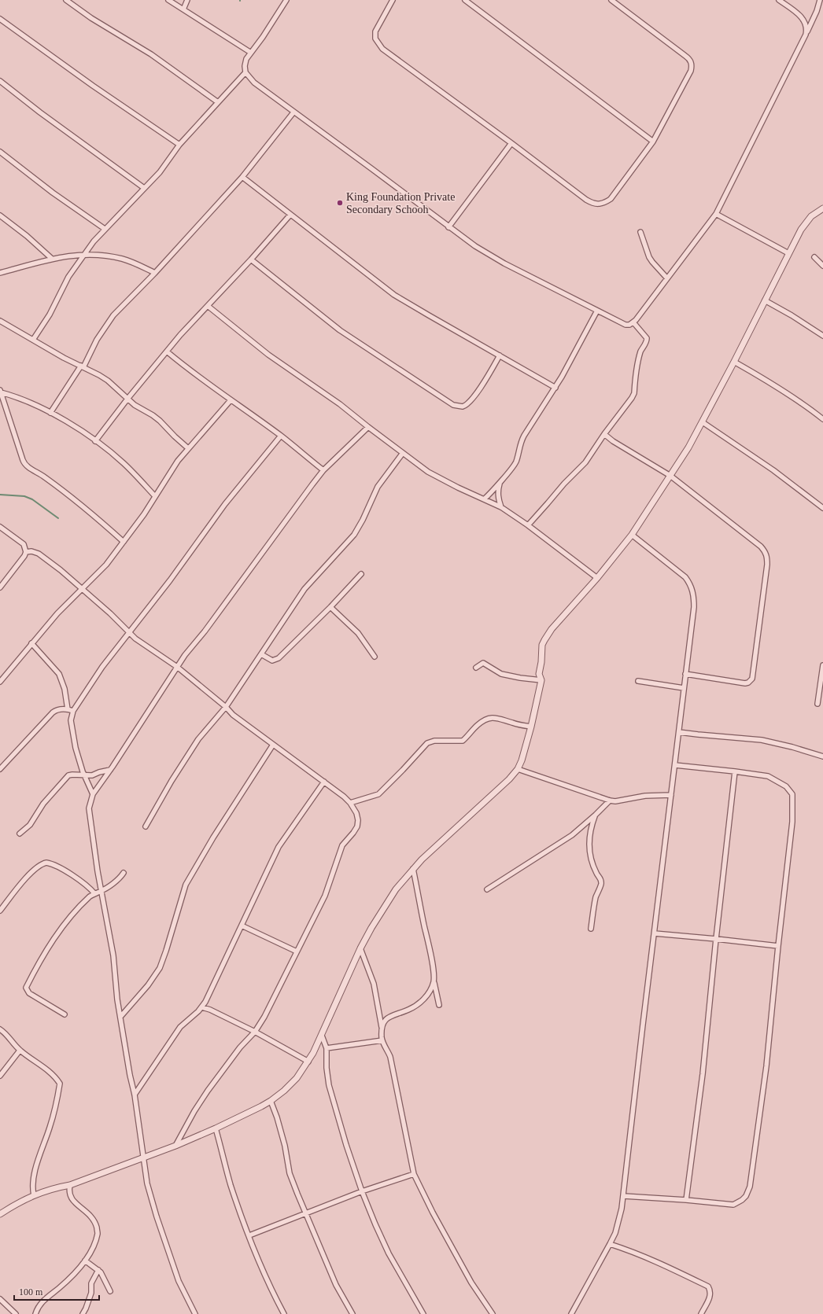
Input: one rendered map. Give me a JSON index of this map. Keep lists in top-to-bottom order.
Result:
{
  "places": ["King Foundation Private Secondary Schooh"],
  "scale_bar": "100 m"
}
